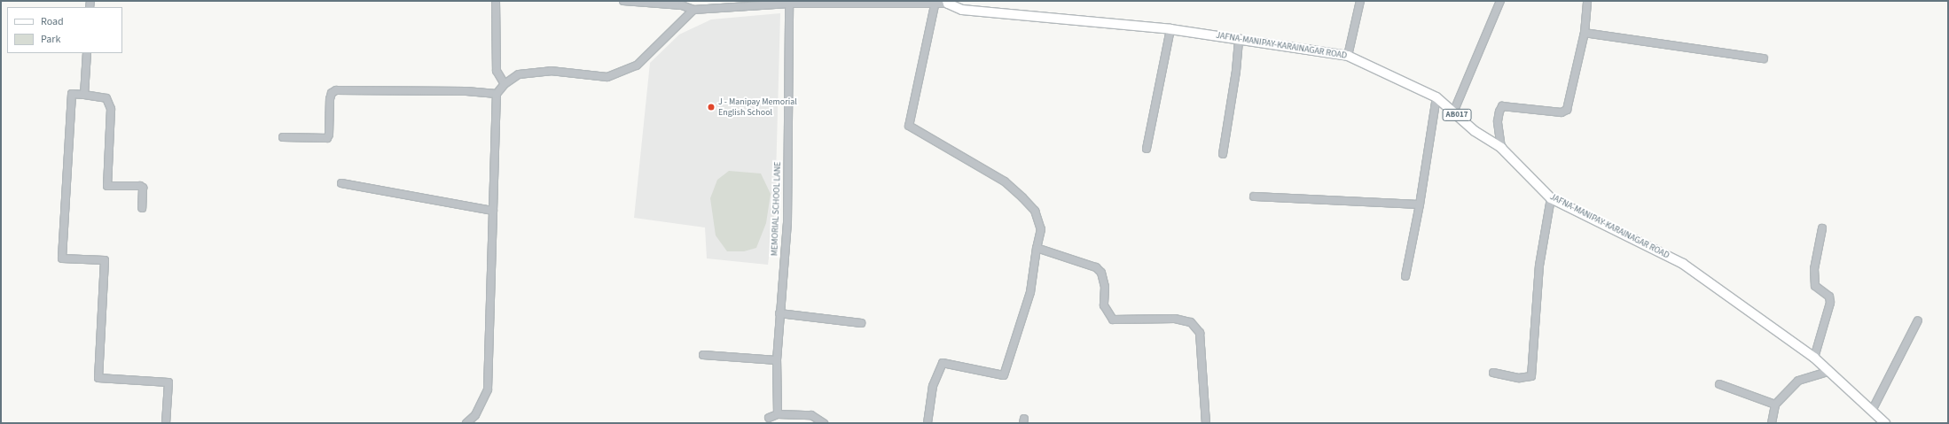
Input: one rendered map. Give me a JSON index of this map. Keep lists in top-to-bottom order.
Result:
{
  "streets": {
    "main road": ["JAFNA-MANIPAY-KARAINAGAR ROAD", "AB017"],
    "street": ["MEMORIAL SCHOOL LANE"]
  },
  "places": ["J - Manipay Memorial English School"],
  "legend": ["Road", "Park"]
}
